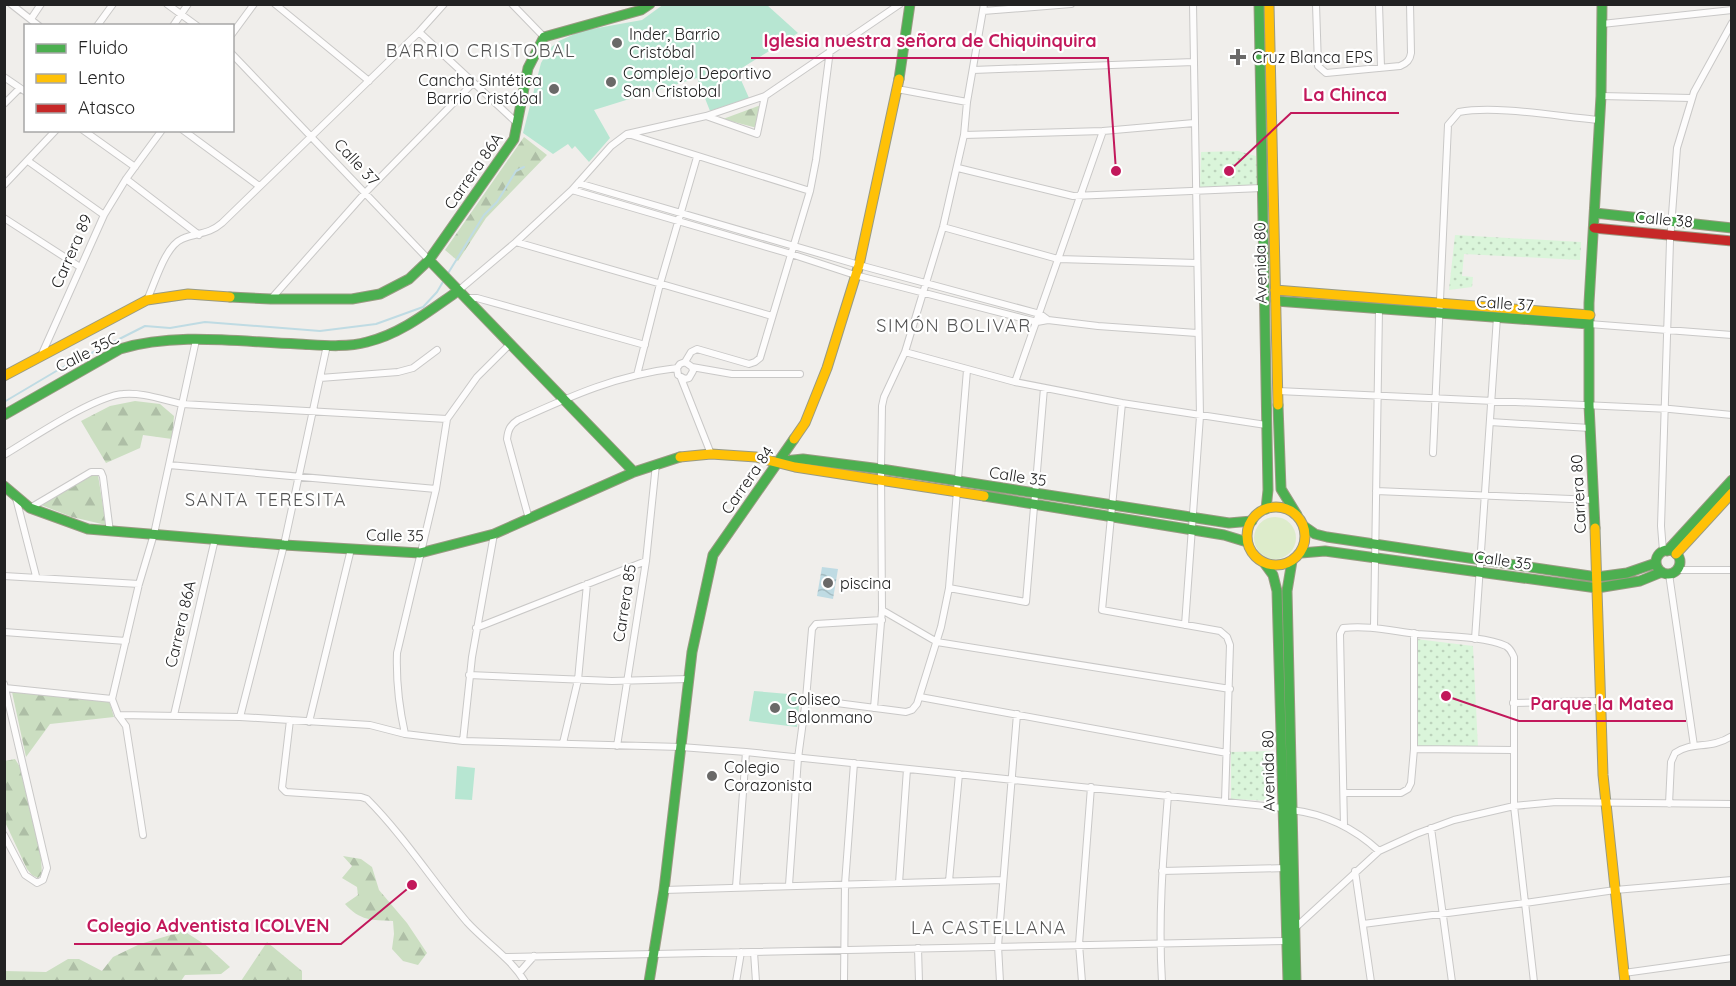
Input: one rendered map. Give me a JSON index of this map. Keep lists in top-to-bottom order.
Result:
{
  "streets": {
    "street": [
      "Calle 37",
      "Carrera 86A",
      "Calle 38",
      "Carrera 89",
      "Avenida 80",
      "Calle 35C",
      "Calle 35",
      "Carrera 84",
      "Carrera 80",
      "Carrera 85"
    ]
  },
  "crossings": [
    ["Calle 37", "Carrera 86A"],
    ["Calle 37", "Avenida 80"],
    ["Calle 37", "Carrera 80"],
    ["Carrera 86A", "Calle 35C"],
    ["Carrera 86A", "Calle 35"],
    ["Calle 38", "Carrera 80"],
    ["Carrera 89", "Calle 35C"],
    ["Avenida 80", "Calle 35"],
    ["Calle 35", "Carrera 84"],
    ["Calle 35", "Carrera 80"],
    ["Calle 35", "Carrera 85"]
  ],
  "districts": [
    "BARRIO CRISTOBAL",
    "SIMÓN BOLIVAR",
    "SANTA TERESITA",
    "LA CASTELLANA"
  ],
  "places": {
    "other": [
      "Inder, Barrio Cristóbal",
      "Complejo Deportivo San Cristobal",
      "Cancha Sintética Barrio Cristóbal",
      "Iglesia nuestra señora de Chiquinquira",
      "La Chinca",
      "piscina",
      "Parque la Matea",
      "Coliseo Balonmano",
      "Colegio Corazonista",
      "Colegio Adventista ICOLVEN"
    ],
    "health": ["Cruz Blanca EPS"]
  },
  "legend": ["Fluido", "Lento", "Atasco"]
}
